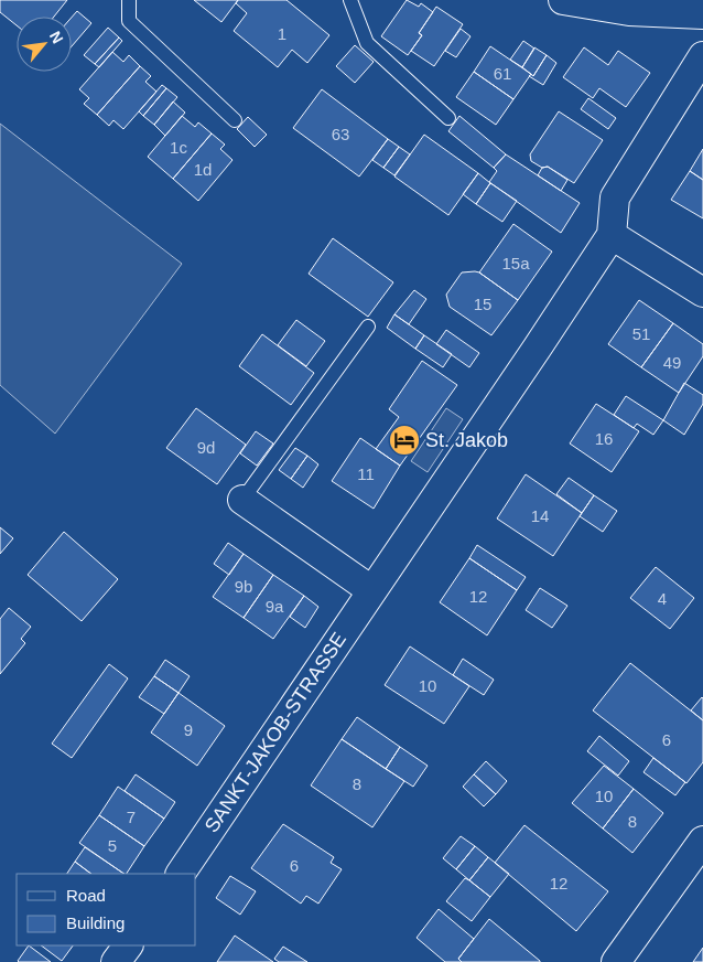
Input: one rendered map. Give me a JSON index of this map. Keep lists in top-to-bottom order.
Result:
{
  "streets": {
    "street": ["SANKT-JAKOB-STRASSE"]
  },
  "places": {
    "hotel": ["St. Jakob"]
  },
  "house_numbers": [
    "1",
    "61",
    "63",
    "1c",
    "1d",
    "15a",
    "15",
    "51",
    "49",
    "16",
    "9d",
    "11",
    "14",
    "9b",
    "12",
    "4",
    "9a",
    "10",
    "9",
    "6",
    "8",
    "10",
    "7",
    "8",
    "5",
    "6",
    "12"
  ],
  "legend": ["Road", "Building"],
  "north": "top right"
}
